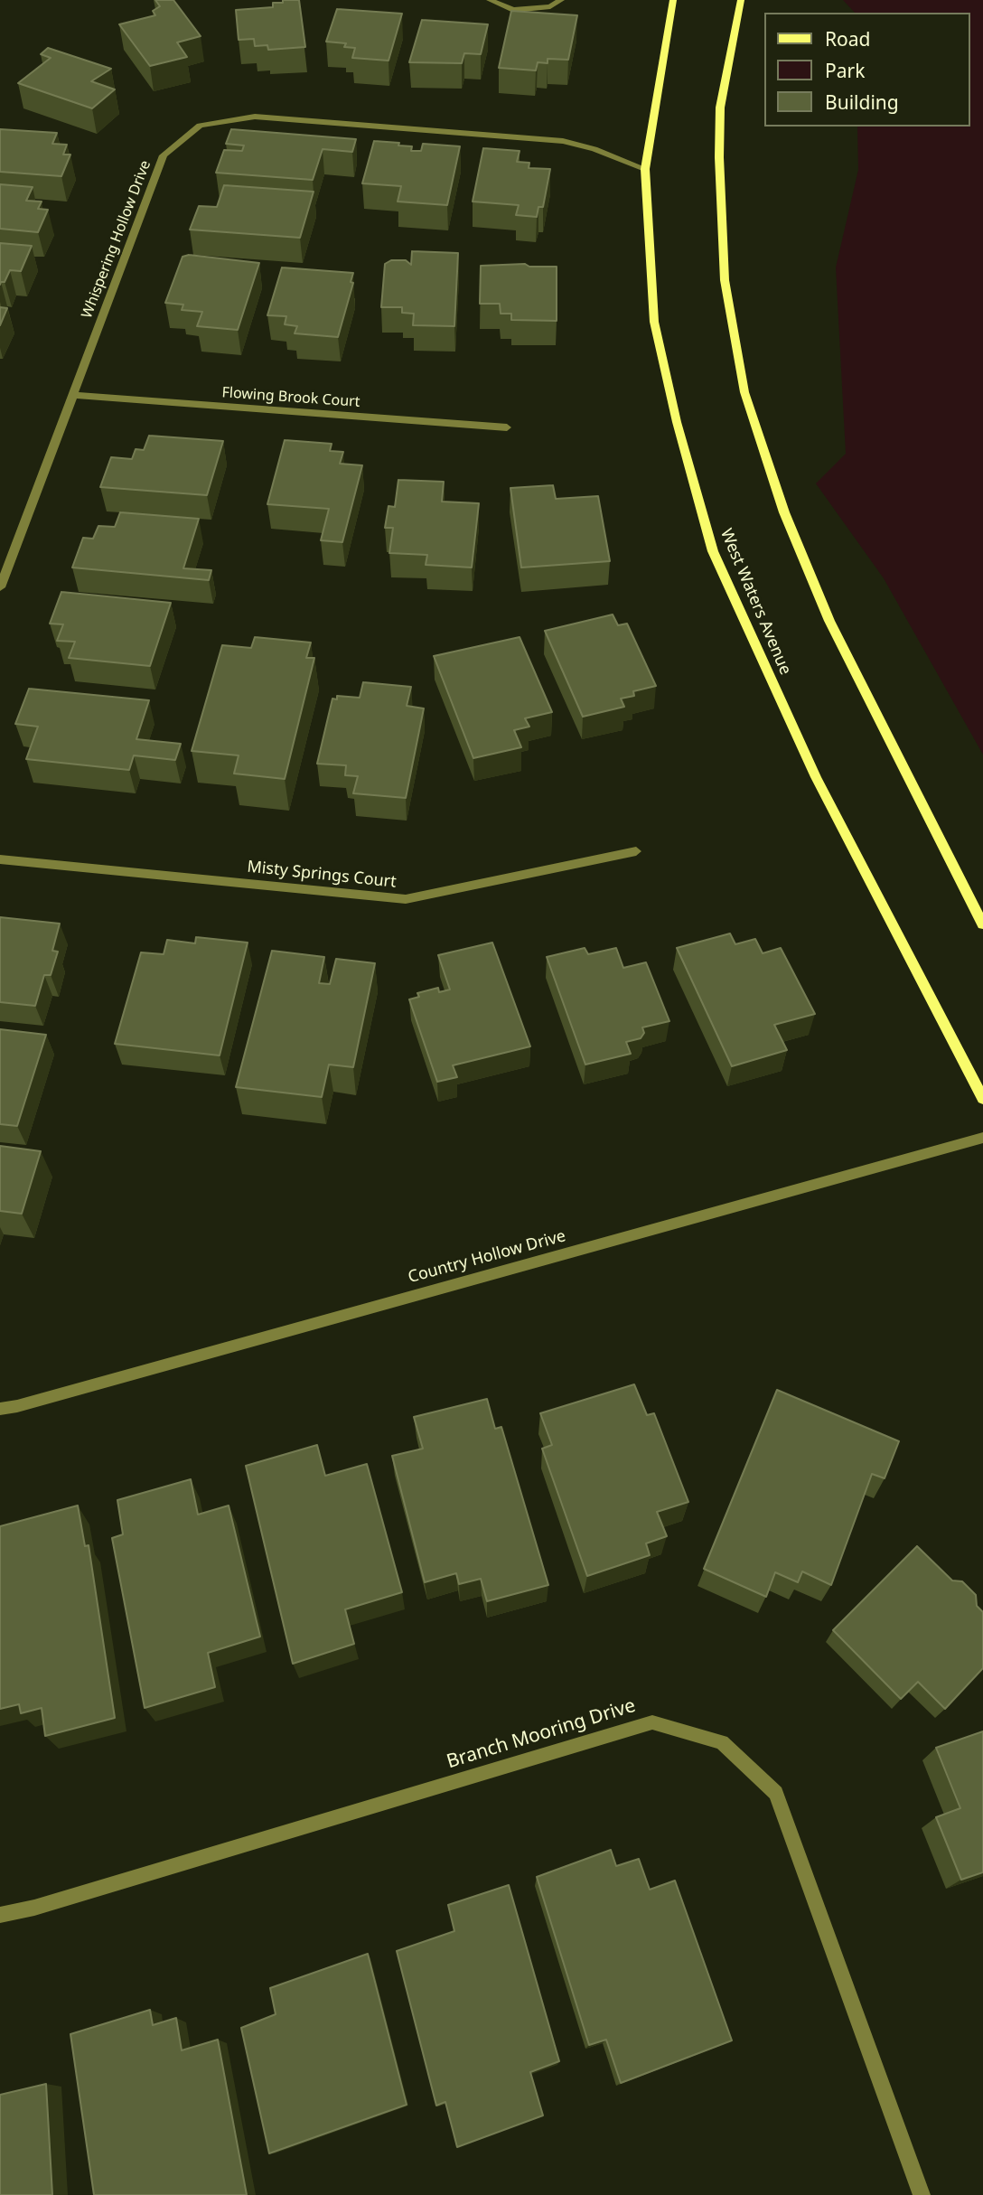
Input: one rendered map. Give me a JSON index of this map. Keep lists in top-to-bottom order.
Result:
{
  "streets": {
    "street": [
      "Whispering Hollow Drive",
      "Flowing Brook Court",
      "West Waters Avenue",
      "Misty Springs Court",
      "Country Hollow Drive",
      "Branch Mooring Drive"
    ]
  },
  "crossings": [
    ["Whispering Hollow Drive", "Flowing Brook Court"],
    ["Whispering Hollow Drive", "West Waters Avenue"]
  ],
  "legend": ["Road", "Park", "Building"]
}
